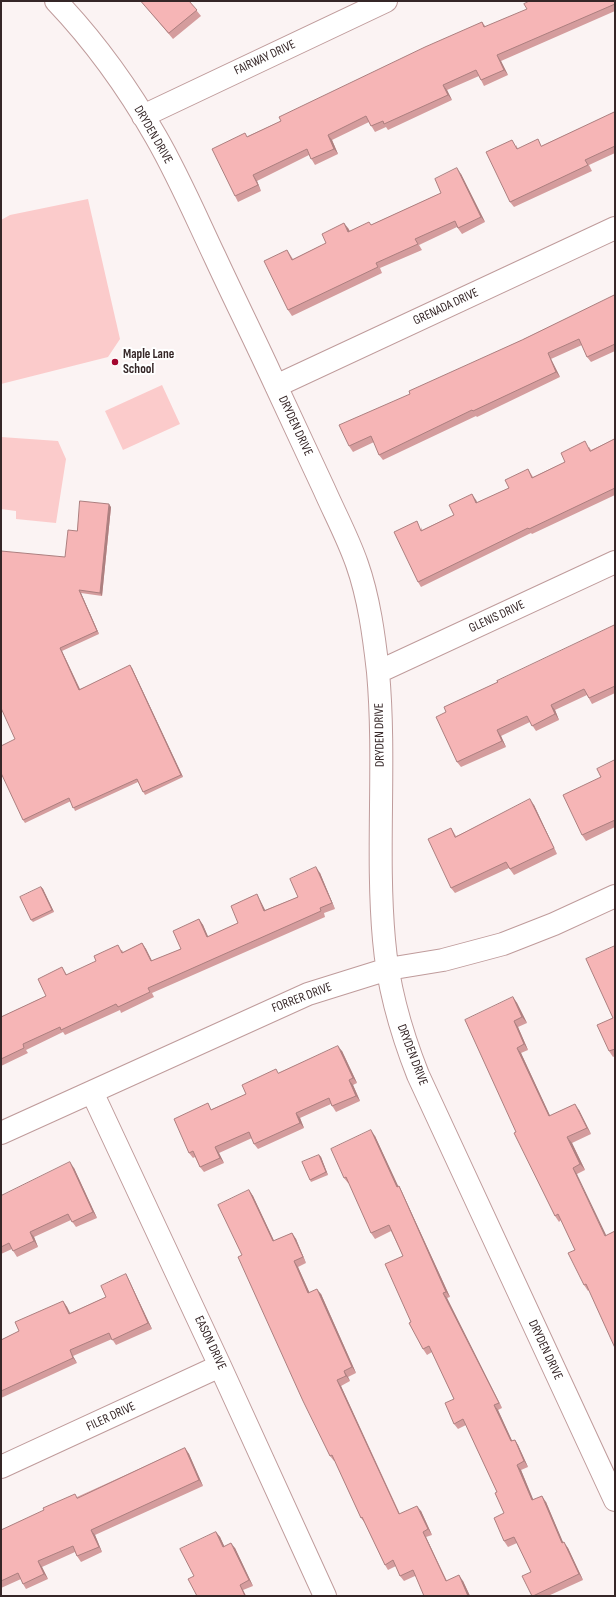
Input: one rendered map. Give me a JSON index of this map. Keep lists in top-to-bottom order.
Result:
{
  "streets": {
    "street": [
      "FAIRWAY DRIVE",
      "DRYDEN DRIVE",
      "GRENADA DRIVE",
      "GLENIS DRIVE",
      "FORRER DRIVE",
      "EASON DRIVE",
      "FILER DRIVE"
    ]
  },
  "crossings": [
    ["FAIRWAY DRIVE", "DRYDEN DRIVE"],
    ["DRYDEN DRIVE", "GRENADA DRIVE"],
    ["DRYDEN DRIVE", "GLENIS DRIVE"],
    ["DRYDEN DRIVE", "FORRER DRIVE"],
    ["FORRER DRIVE", "EASON DRIVE"],
    ["EASON DRIVE", "FILER DRIVE"]
  ],
  "places": ["Maple Lane School"]
}
